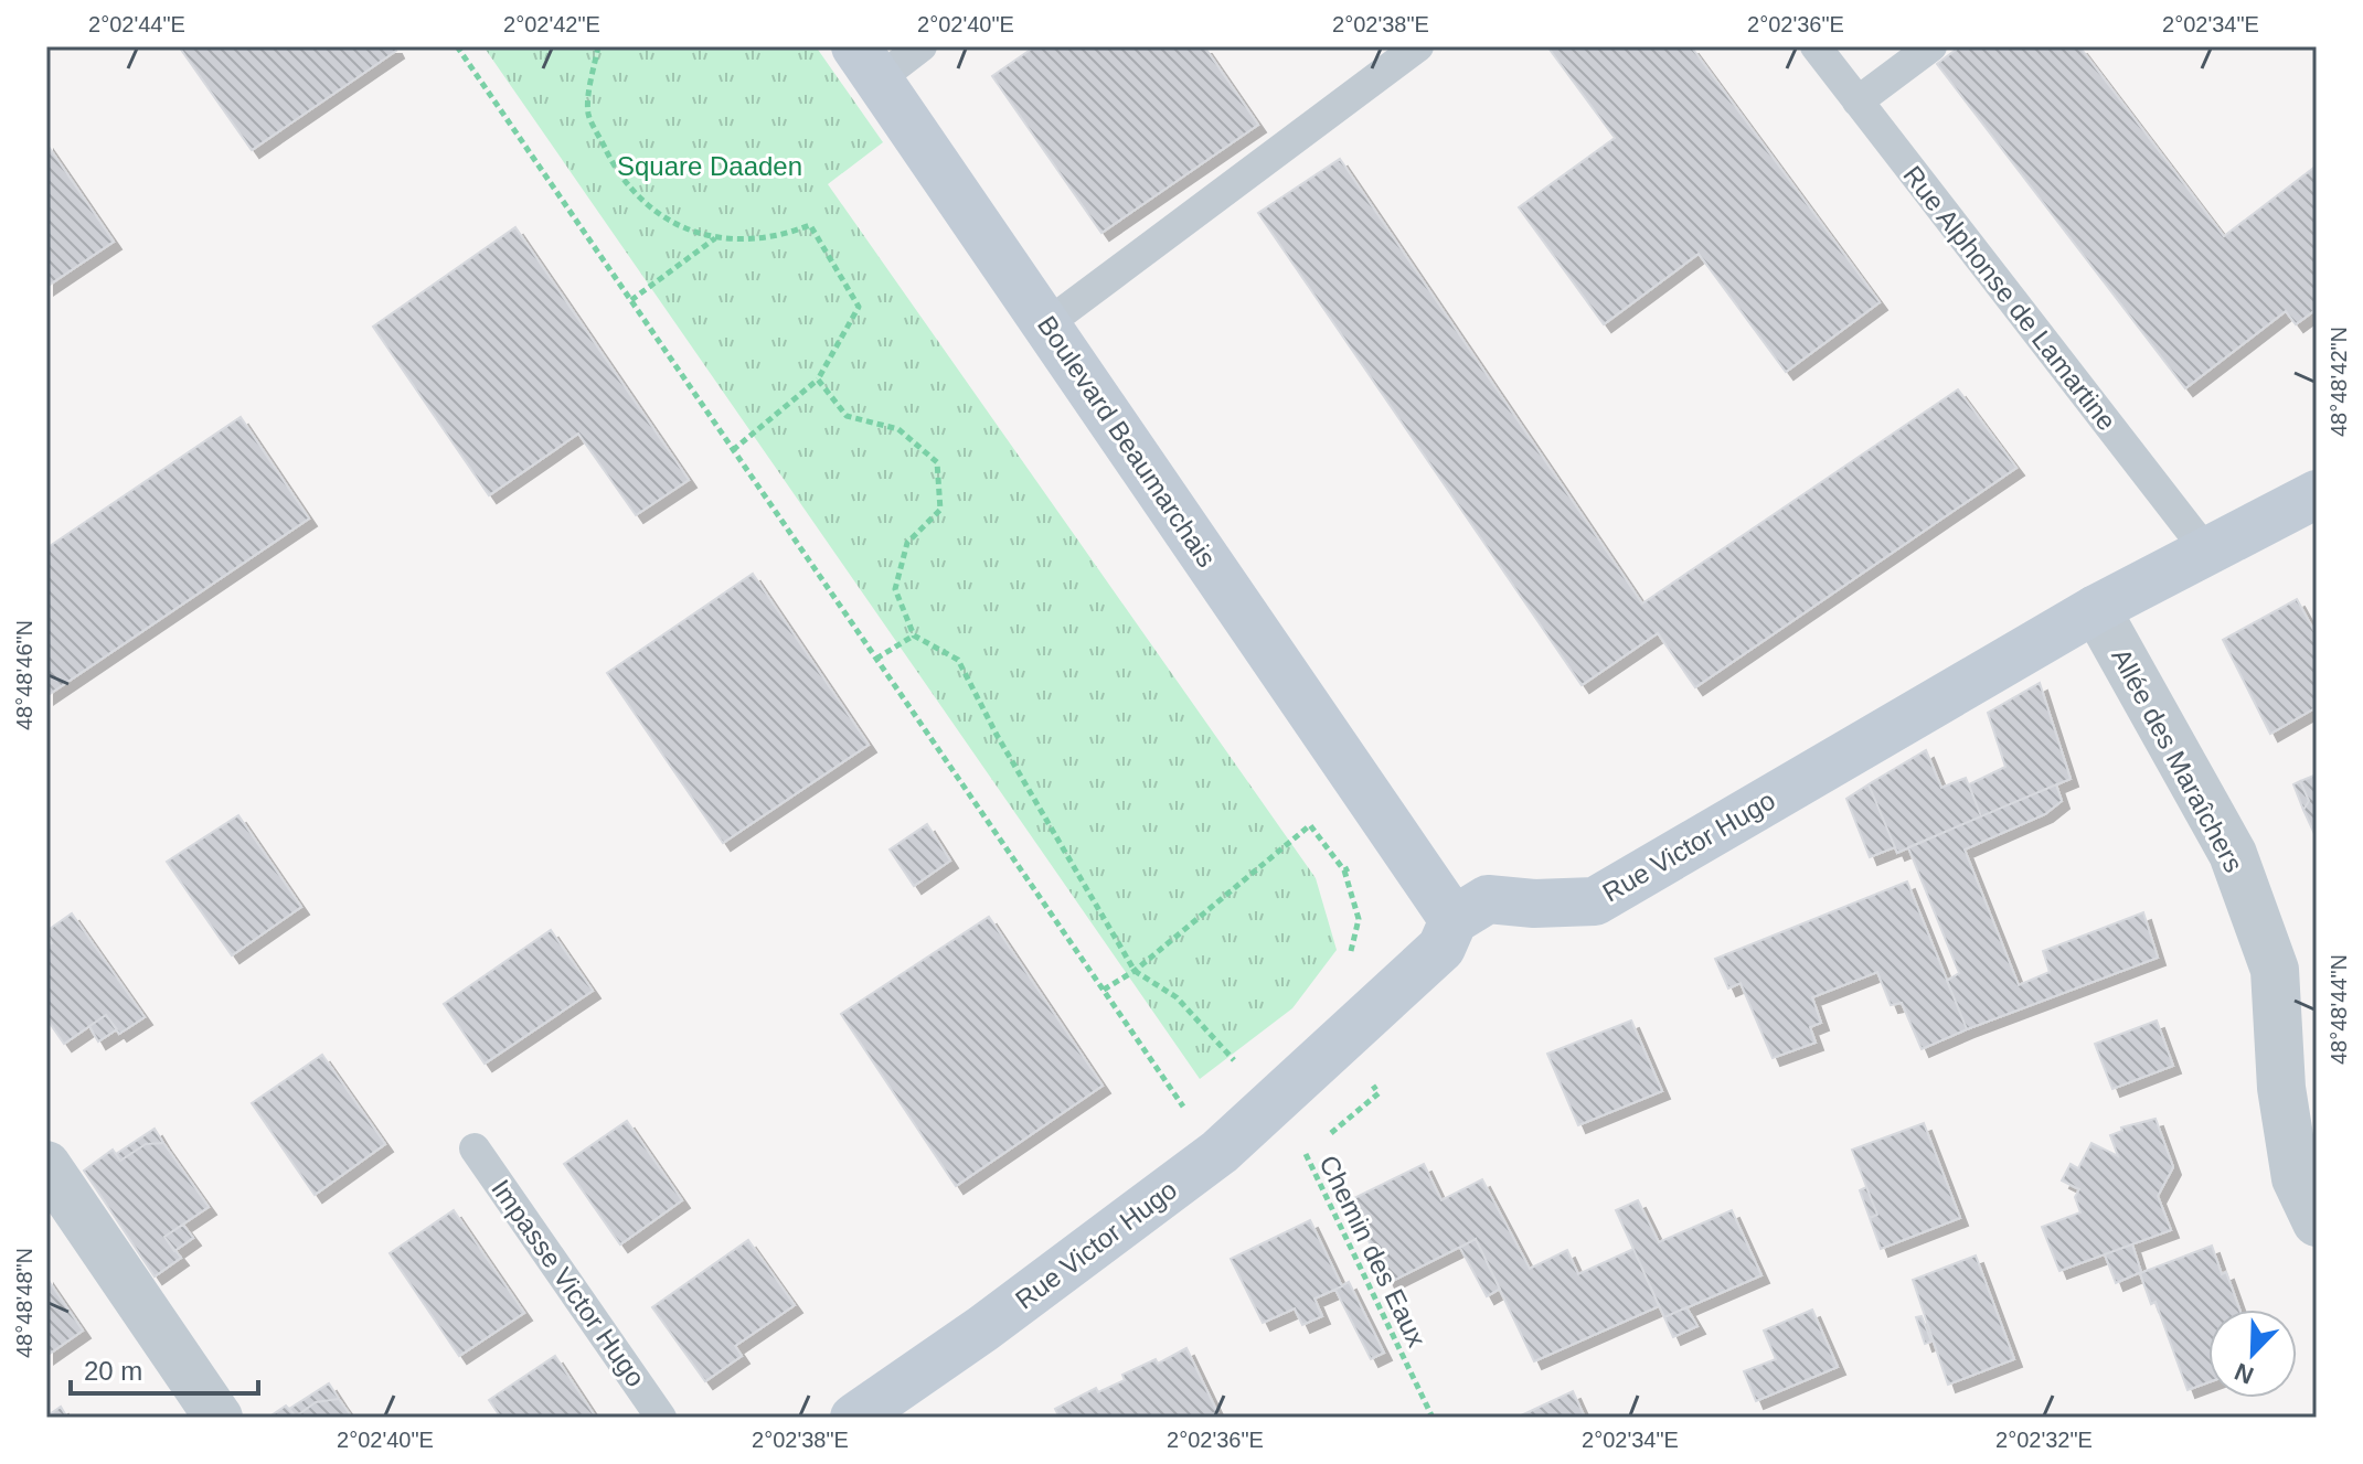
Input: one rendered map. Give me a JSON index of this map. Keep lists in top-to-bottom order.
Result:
{
  "streets": {
    "street": ["Boulevard Beaumarchais", "Allée des Maraîchers", "Rue Victor Hugo"],
    "lane": ["Rue Alphonse de Lamartine", "Impasse Victor Hugo"],
    "path": ["Chemin des Eaux"]
  },
  "crossings": [
    ["Rue Alphonse de Lamartine", "Rue Victor Hugo"],
    ["Boulevard Beaumarchais", "Rue Victor Hugo"],
    ["Allée des Maraîchers", "Rue Victor Hugo"],
    ["Rue Victor Hugo", "Chemin des Eaux"]
  ],
  "parks": ["Square Daaden"],
  "scale_bar": "20 m",
  "north": "bottom left",
  "coordinates": [
    "2°02'44\"E",
    "2°02'42\"E",
    "2°02'40\"E",
    "2°02'38\"E",
    "2°02'36\"E",
    "2°02'34\"E",
    "48°48'42\"N",
    "48°48'46\"N",
    "48°48'44\"N",
    "48°48'48\"N",
    "2°02'32\"E"
  ]
}
